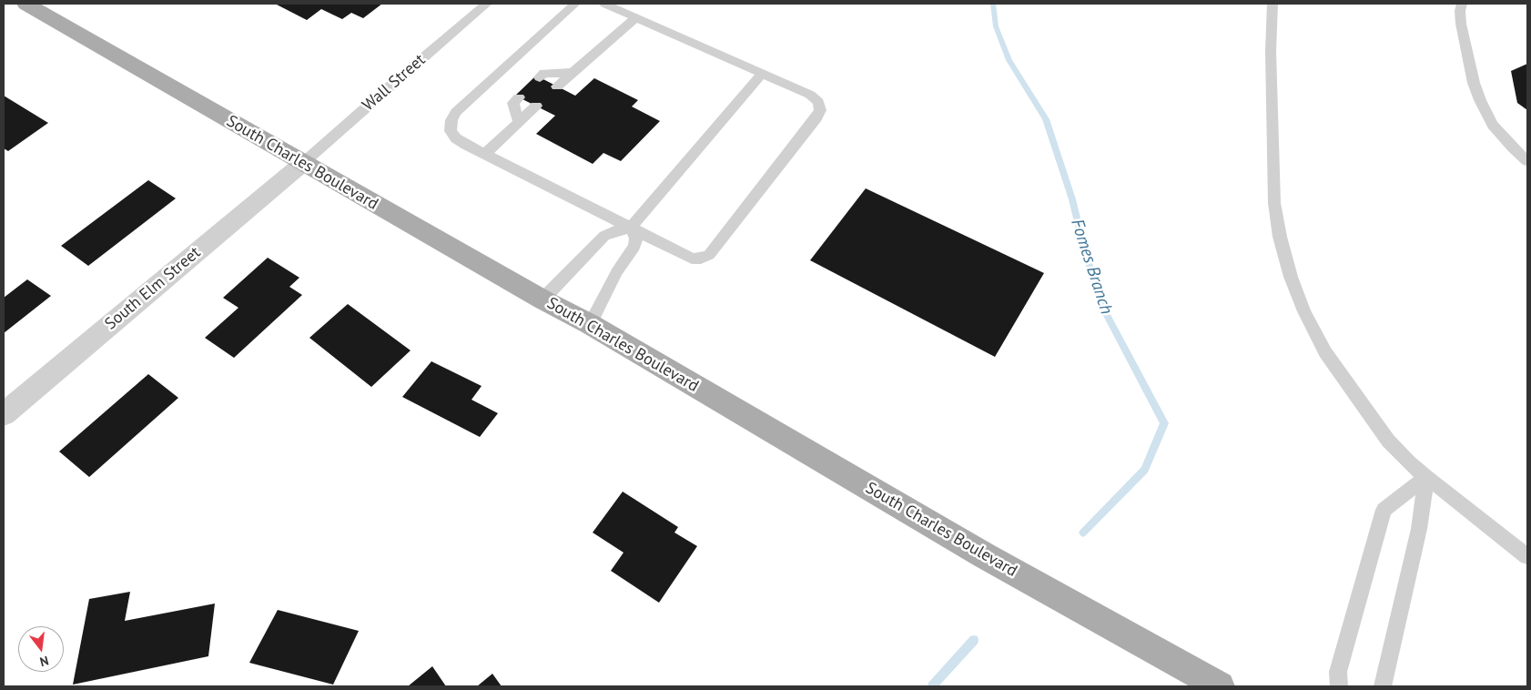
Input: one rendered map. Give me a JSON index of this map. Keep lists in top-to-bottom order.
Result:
{
  "streets": {
    "main road": ["South Charles Boulevard"],
    "street": ["South Elm Street"],
    "lane": ["Wall Street"]
  },
  "crossings": [
    ["Wall Street", "South Charles Boulevard"],
    ["Wall Street", "South Elm Street"],
    ["South Charles Boulevard", "South Elm Street"]
  ],
  "water": ["Fomes Branch"],
  "north": "bottom"
}
